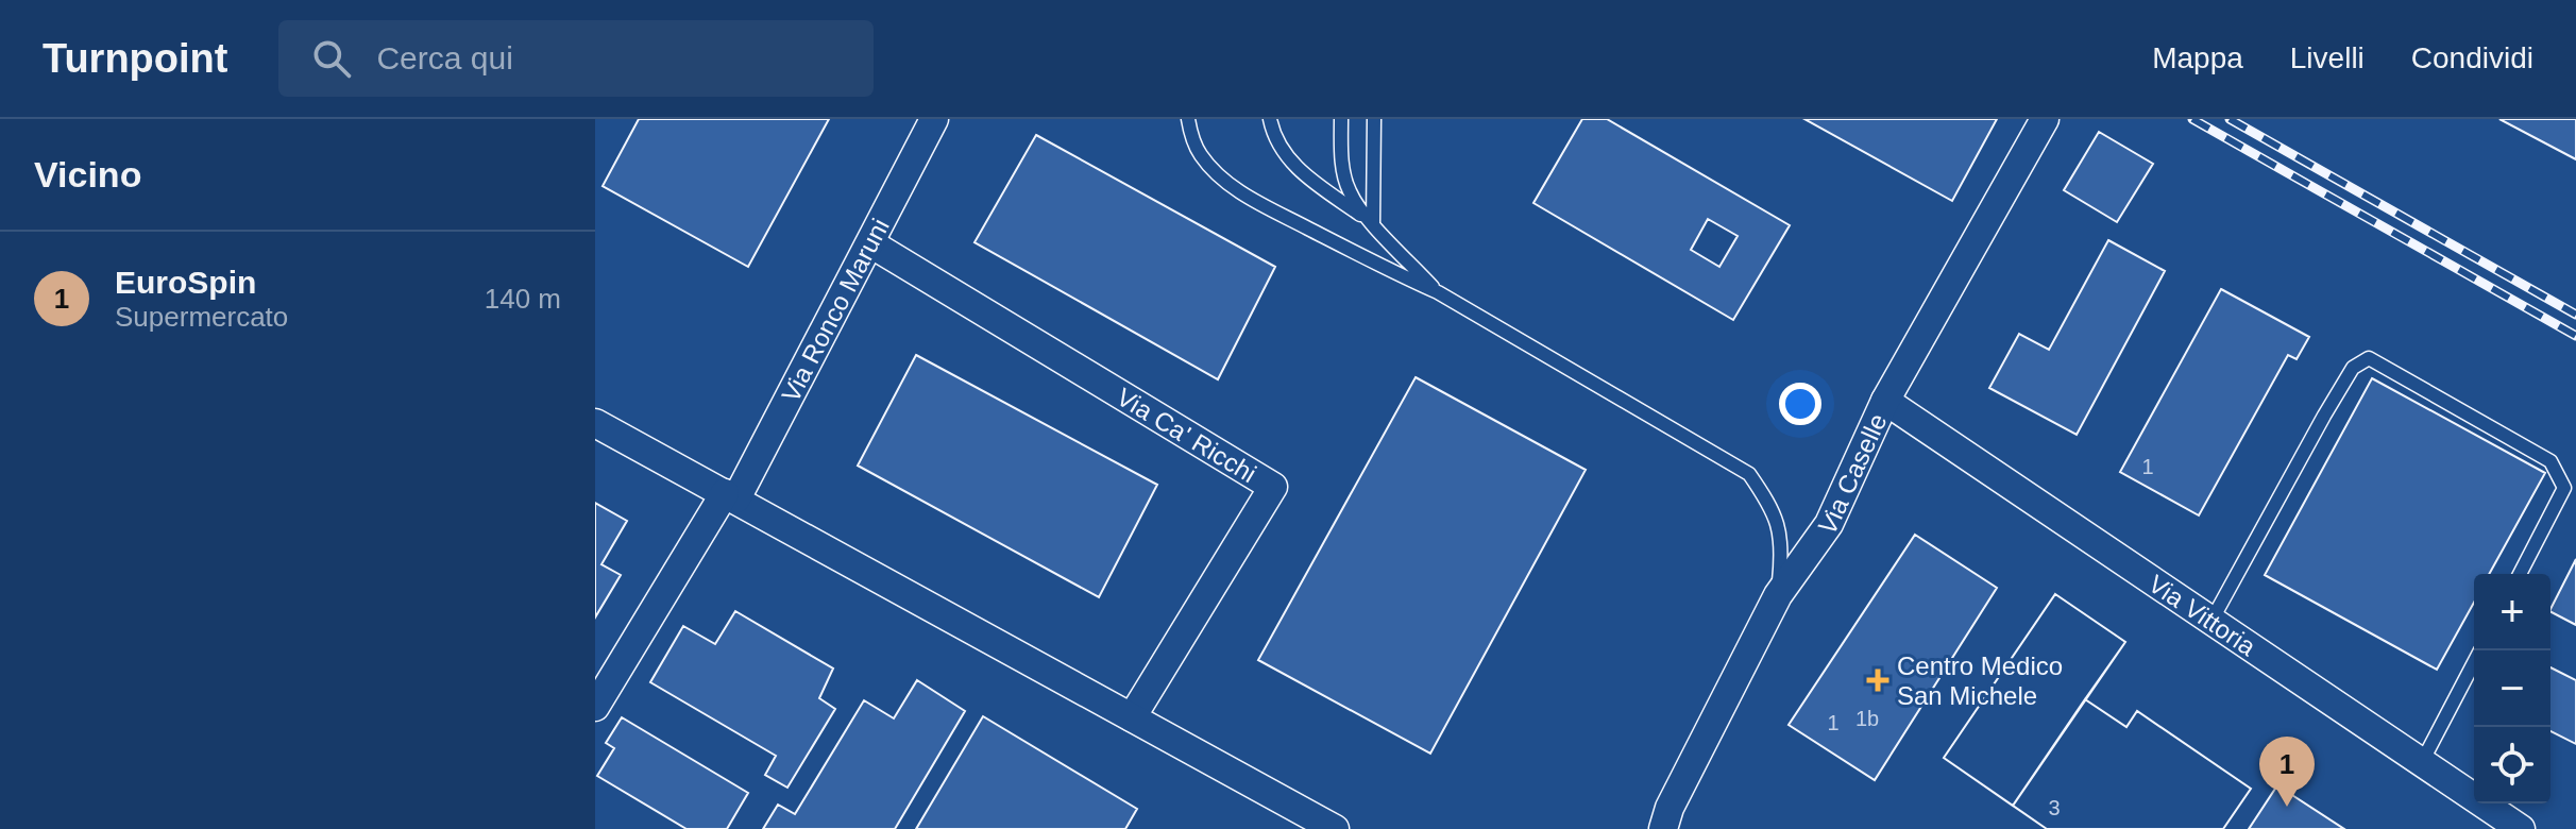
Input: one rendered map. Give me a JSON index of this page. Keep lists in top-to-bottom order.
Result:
{
  "streets": {
    "street": [
      "Via Ronco Maruni",
      "Via Ca' Ricchi",
      "Via Caselle",
      "Via Vittoria"
    ]
  },
  "crossings": [
    ["Via Ronco Maruni", "Via Ca' Ricchi"],
    ["Via Caselle", "Via Vittoria"]
  ],
  "places": {
    "health": ["Centro Medico San Michele"]
  },
  "house_numbers": [
    "1",
    "1b",
    "1",
    "3"
  ],
  "page": {
    "header": "Turnpoint",
    "search": "Cerca qui",
    "nav": ["Mappa", "Livelli", "Condividi"],
    "heading": "Vicino",
    "list": [
      {
        "mark": "1",
        "name": "EuroSpin",
        "note": "Supermercato",
        "value": "140 m"
      }
    ],
    "map_buttons": ["+", "−"],
    "pins": "1"
  }
}
